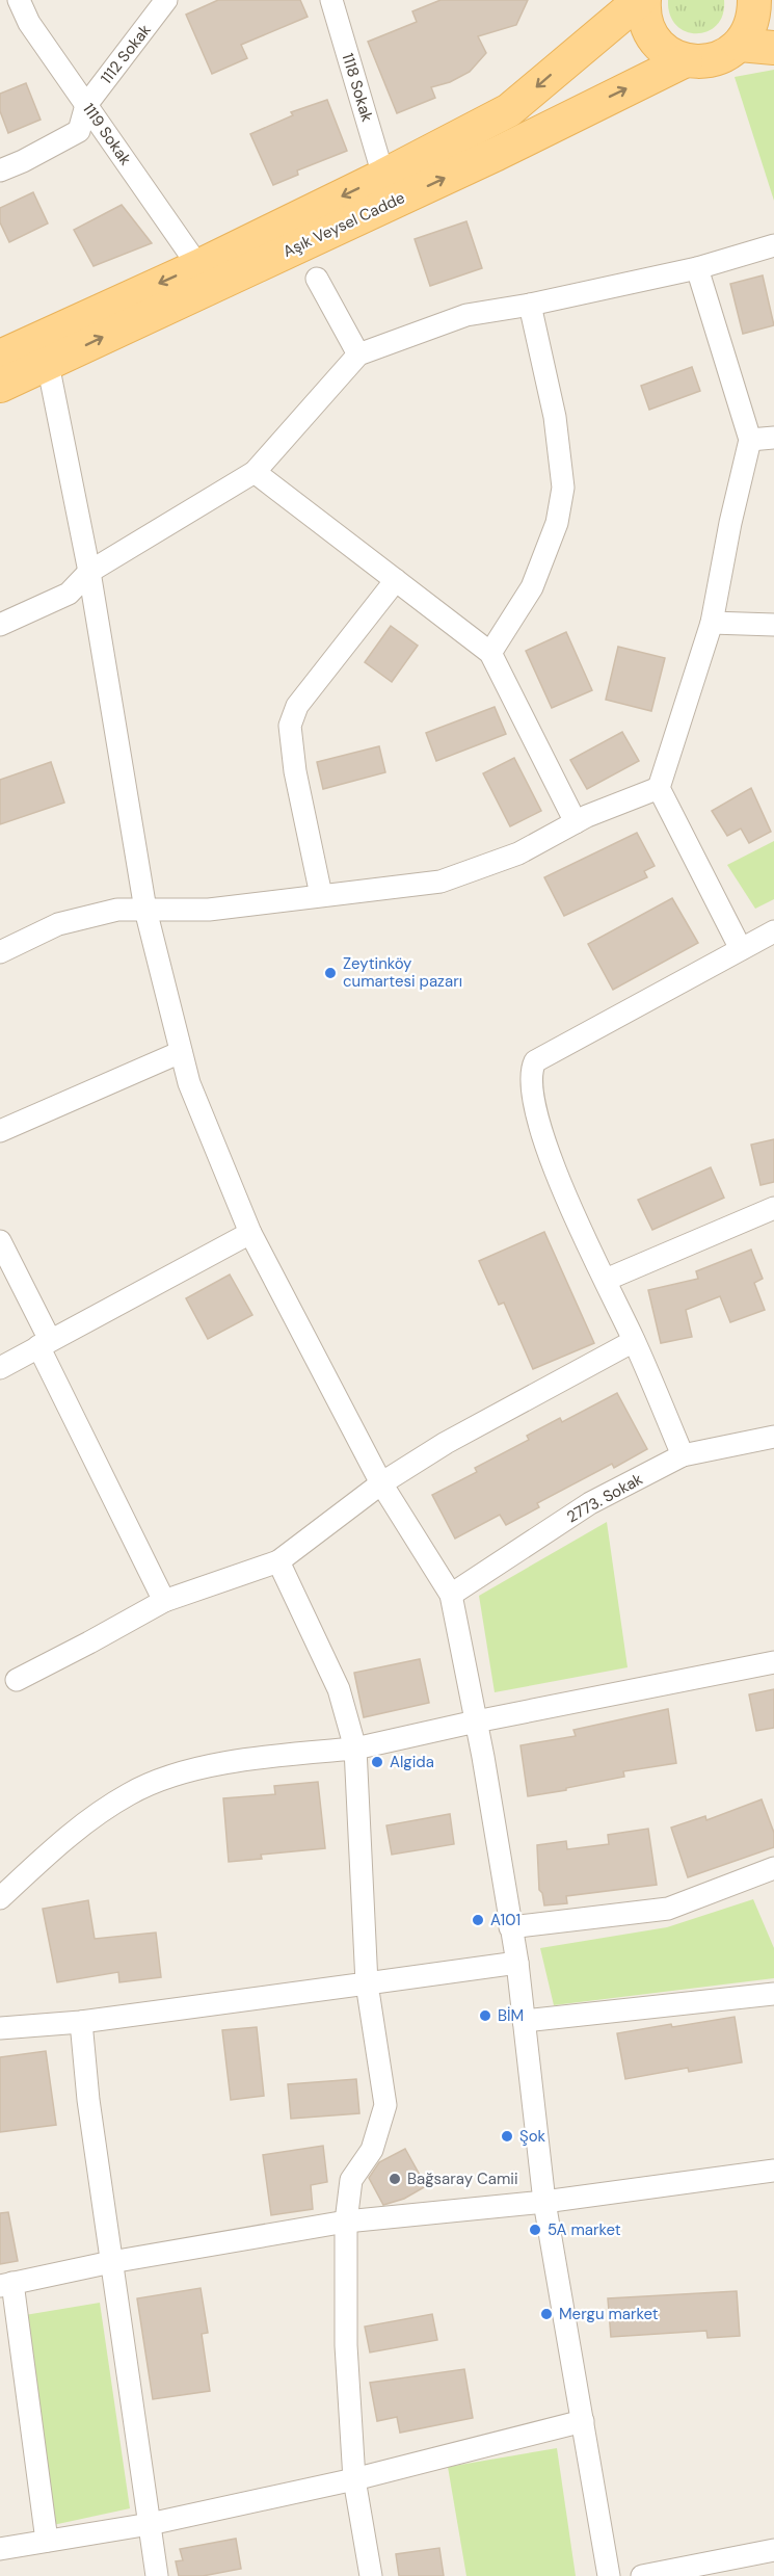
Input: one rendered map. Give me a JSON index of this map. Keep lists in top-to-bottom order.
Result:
{
  "streets": {
    "main road": ["Aşık Veysel Cadde"],
    "street": [
      "1112 Sokak",
      "1118 Sokak",
      "1119 Sokak",
      "2773. Sokak"
    ]
  },
  "crossings": [
    ["1112 Sokak", "1119 Sokak"],
    ["1118 Sokak", "Aşık Veysel Cadde"],
    ["1119 Sokak", "Aşık Veysel Cadde"]
  ],
  "places": [
    "Zeytinköy cumartesi pazarı",
    "Algida",
    "A101",
    "BİM",
    "Şok",
    "Bağsaray Camii",
    "5A market",
    "Mergu market"
  ]
}
